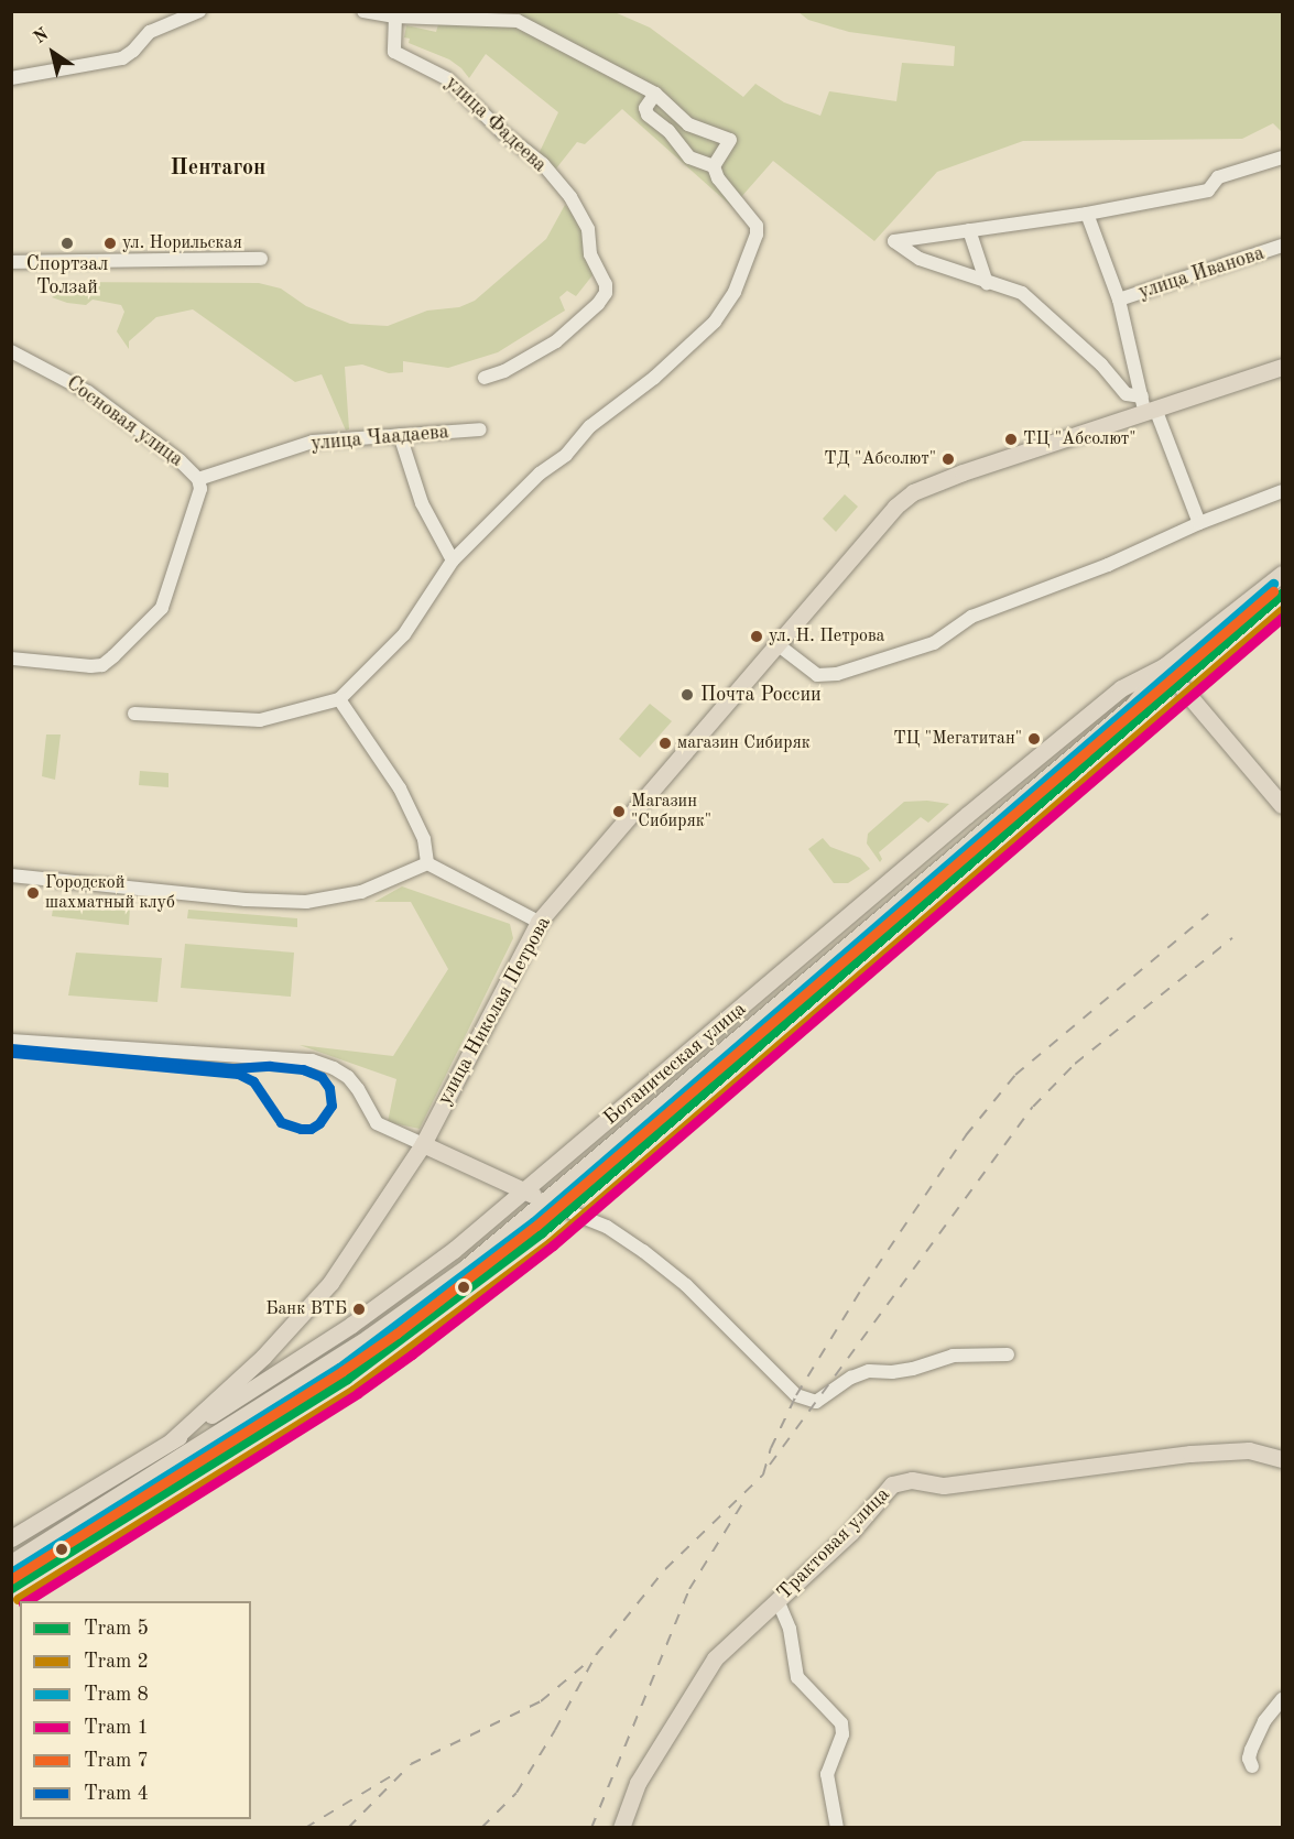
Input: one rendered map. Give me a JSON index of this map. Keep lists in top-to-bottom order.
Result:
{
  "streets": {
    "main road": ["улица Николая Петрова", "Ботаническая улица", "Трактовая улица"],
    "street": [
      "улица Фадеева",
      "улица Иванова",
      "Сосновая улица",
      "улица Чаадаева"
    ]
  },
  "crossings": [
    ["Сосновая улица", "улица Чаадаева"],
    ["улица Николая Петрова", "Ботаническая улица"]
  ],
  "districts": ["Пентагон"],
  "places": [
    "Спортзал Толзай",
    "ул. Норильская",
    "ТЦ \"Абсолют\"",
    "ТД \"Абсолют\"",
    "ул. Н. Петрова",
    "Почта России",
    "ТЦ \"Мегатитан\"",
    "магазин Сибиряк",
    "Магазин \"Сибиряк\"",
    "Городской шахматный клуб",
    "Банк ВТБ"
  ],
  "lines": [
    "tram line 8",
    "tram line 7",
    "tram line 5",
    "tram line 2",
    "tram line 1",
    "tram line 4"
  ],
  "legend": [
    "Tram 5",
    "Tram 2",
    "Tram 8",
    "Tram 1",
    "Tram 7",
    "Tram 4"
  ],
  "north": "top left"
}
